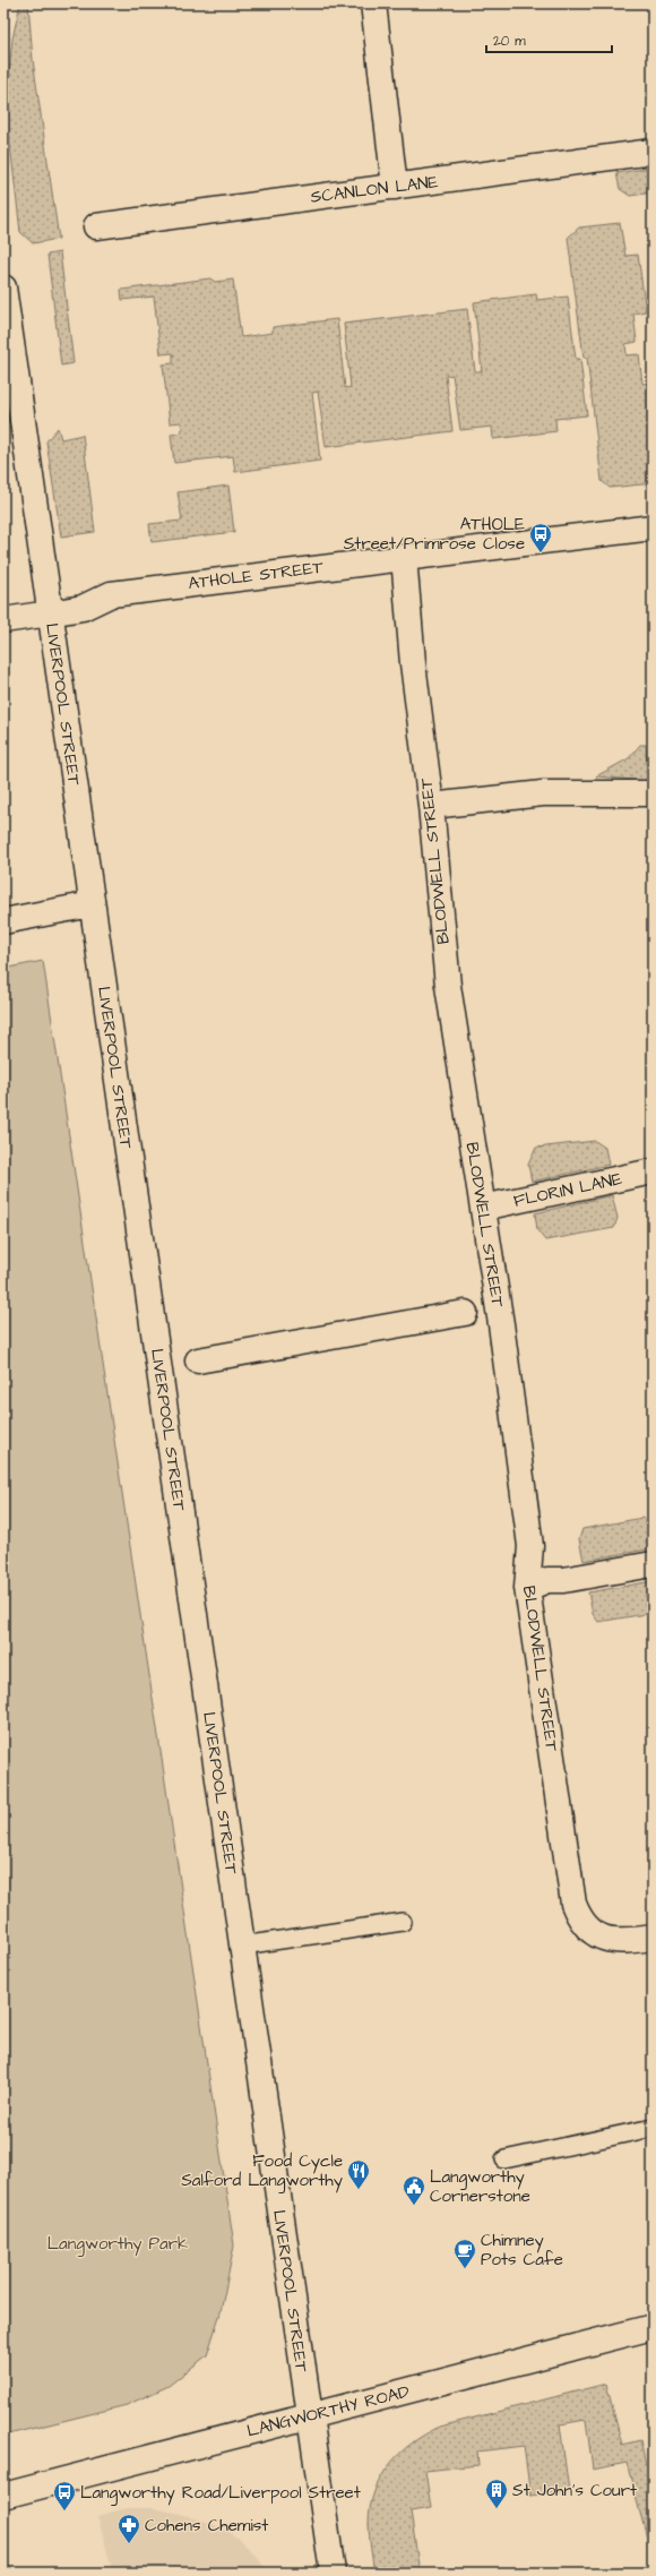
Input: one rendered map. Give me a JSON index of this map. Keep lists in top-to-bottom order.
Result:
{
  "streets": {
    "street": [
      "SCANLON LANE",
      "ATHOLE STREET",
      "LIVERPOOL STREET",
      "BLODWELL STREET",
      "FLORIN LANE",
      "LANGWORTHY ROAD"
    ]
  },
  "crossings": [
    ["ATHOLE STREET", "LIVERPOOL STREET"],
    ["ATHOLE STREET", "BLODWELL STREET"],
    ["LIVERPOOL STREET", "LANGWORTHY ROAD"],
    ["BLODWELL STREET", "FLORIN LANE"]
  ],
  "parks": ["Langworthy Park"],
  "places": {
    "bus stop": ["ATHOLE Street/Primrose Close", "Langworthy Road/Liverpool Street"],
    "restaurant": ["Food Cycle Salford Langworthy"],
    "public building": ["Langworthy Cornerstone"],
    "cafe": ["Chimney Pots Cafe"],
    "building": ["St John's Court"],
    "pharmacy": ["Cohens Chemist"]
  },
  "scale_bar": "20 m"
}
